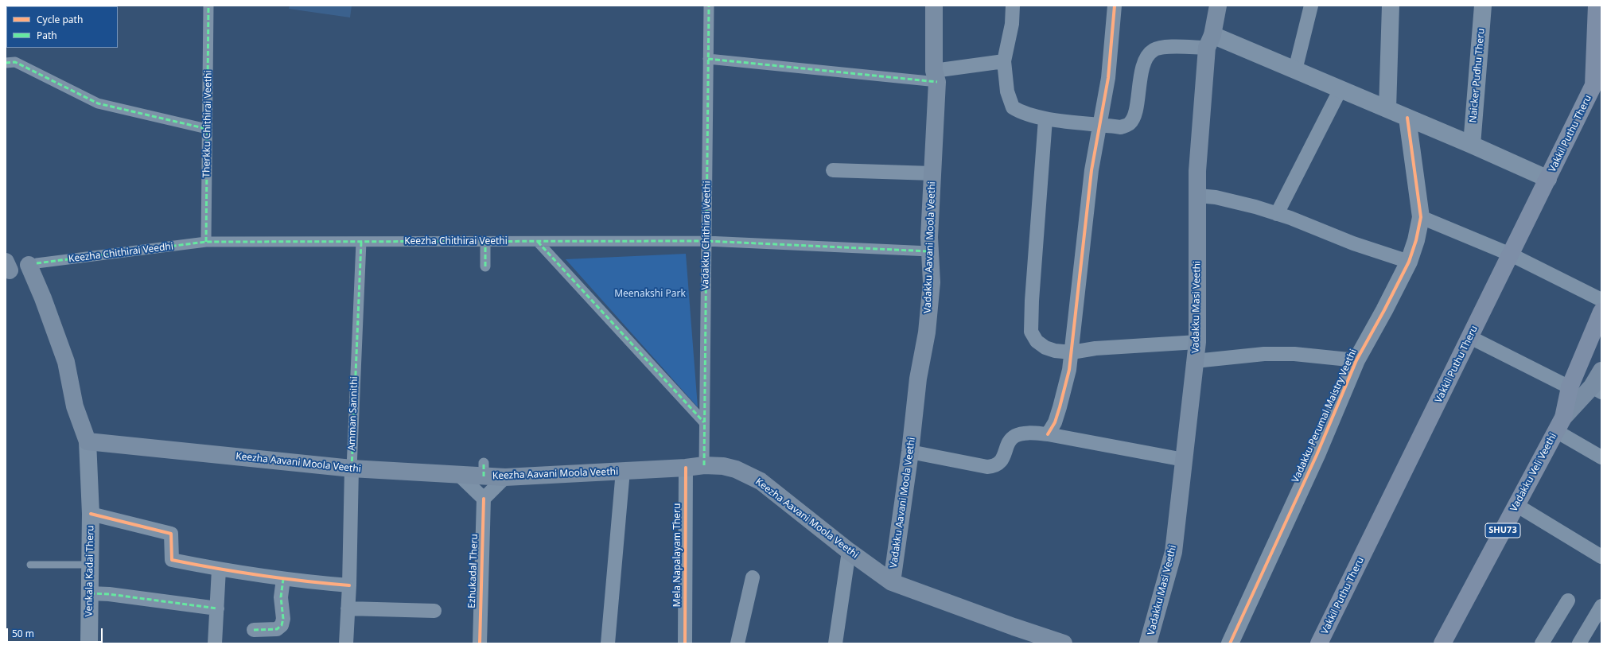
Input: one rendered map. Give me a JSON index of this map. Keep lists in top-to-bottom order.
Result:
{
  "streets": {
    "main road": [
      "Vakkil Puthu Theru",
      "Vadakku Aavani Moola Veethi",
      "Vadakku Masi Veethi",
      "Keezha Aavani Moola Veethi",
      "Vadakku Veli Veethi",
      "SHU73"
    ],
    "street": [
      "Naicker Pudhu Theru",
      "Therkku Chithirai Veethi",
      "Vadakku Chithirai Veethi",
      "Keezha Chithirai Veethi",
      "Keezha Chithirai Veedhi",
      "Amman Sannithi",
      "Vadakku Perumal Maistry Veethi",
      "Mela Napalayam Theru",
      "Venkala Kadai Theru",
      "Ezhukadal Theru"
    ]
  },
  "crossings": [
    ["Therkku Chithirai Veethi", "Keezha Chithirai Veethi"],
    ["Therkku Chithirai Veethi", "Keezha Chithirai Veedhi"],
    ["Vadakku Chithirai Veethi", "Keezha Chithirai Veethi"],
    ["Vadakku Chithirai Veethi", "Keezha Aavani Moola Veethi"],
    ["Keezha Chithirai Veethi", "Vadakku Aavani Moola Veethi"],
    ["Keezha Chithirai Veethi", "Keezha Chithirai Veedhi"],
    ["Keezha Chithirai Veethi", "Amman Sannithi"],
    ["Vadakku Aavani Moola Veethi", "Keezha Aavani Moola Veethi"],
    ["Amman Sannithi", "Keezha Aavani Moola Veethi"],
    ["Keezha Aavani Moola Veethi", "Mela Napalayam Theru"],
    ["Keezha Aavani Moola Veethi", "Venkala Kadai Theru"]
  ],
  "parks": ["Meenakshi Park"],
  "legend": ["Cycle path", "Path"],
  "scale_bar": "50 m"
}
